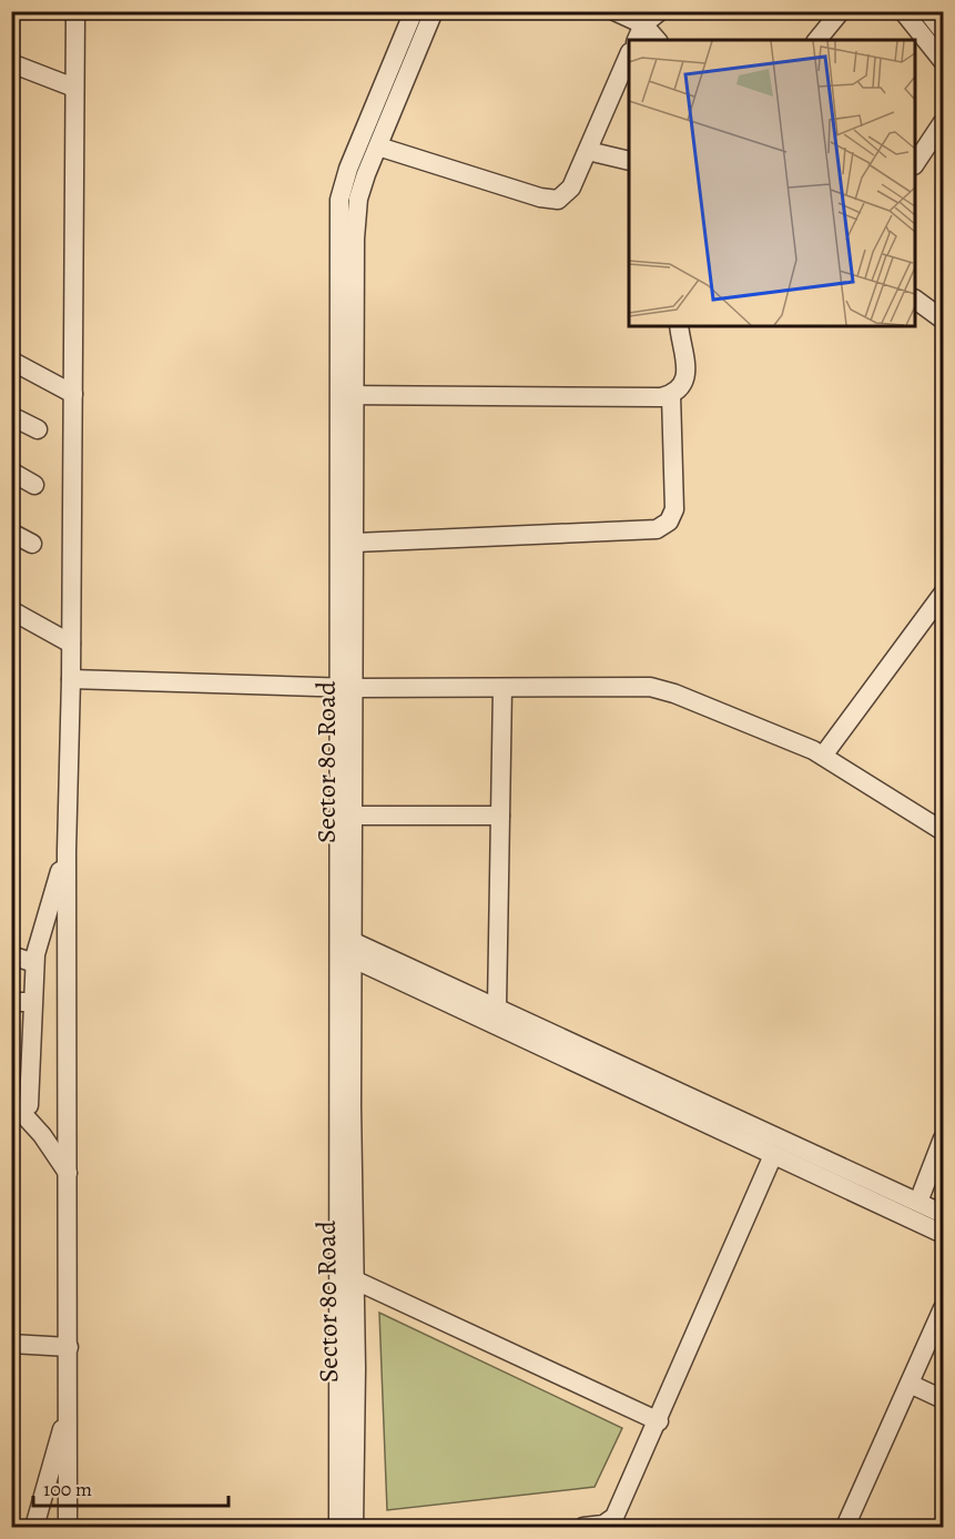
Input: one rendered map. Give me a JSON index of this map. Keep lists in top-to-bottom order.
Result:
{
  "streets": {
    "street": ["Sector 80 Road"]
  },
  "scale_bar": "100 m"
}
